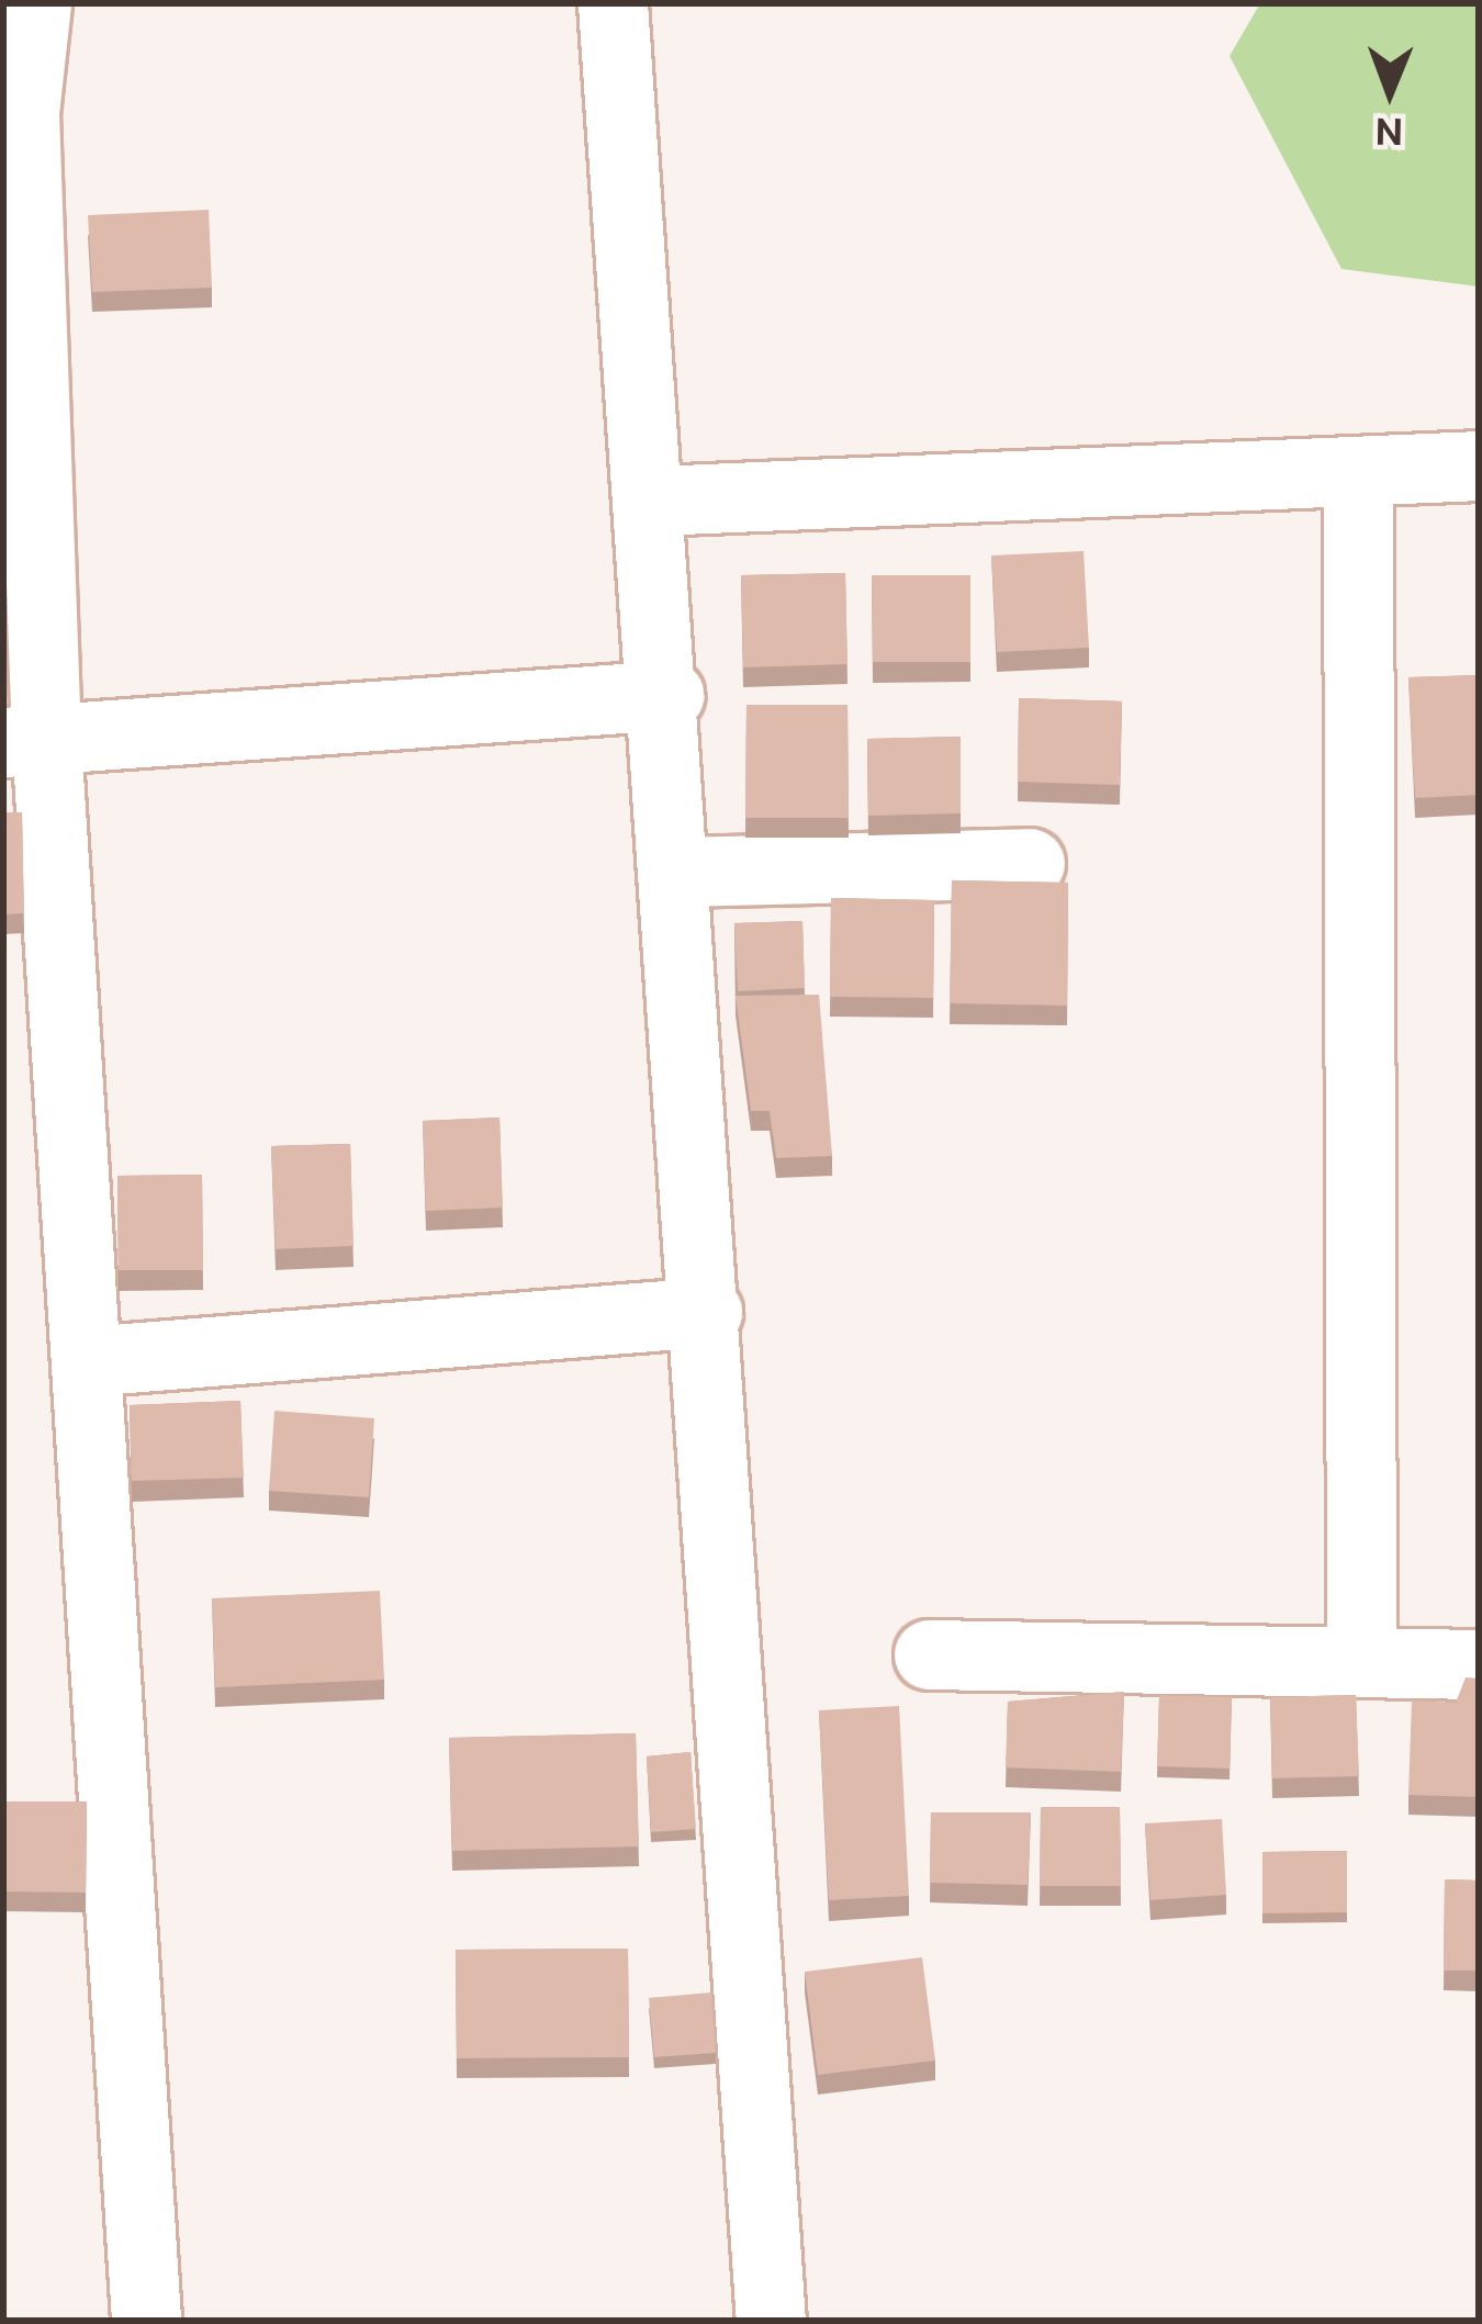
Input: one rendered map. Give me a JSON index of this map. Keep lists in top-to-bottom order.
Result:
{
  "north": "bottom"
}
